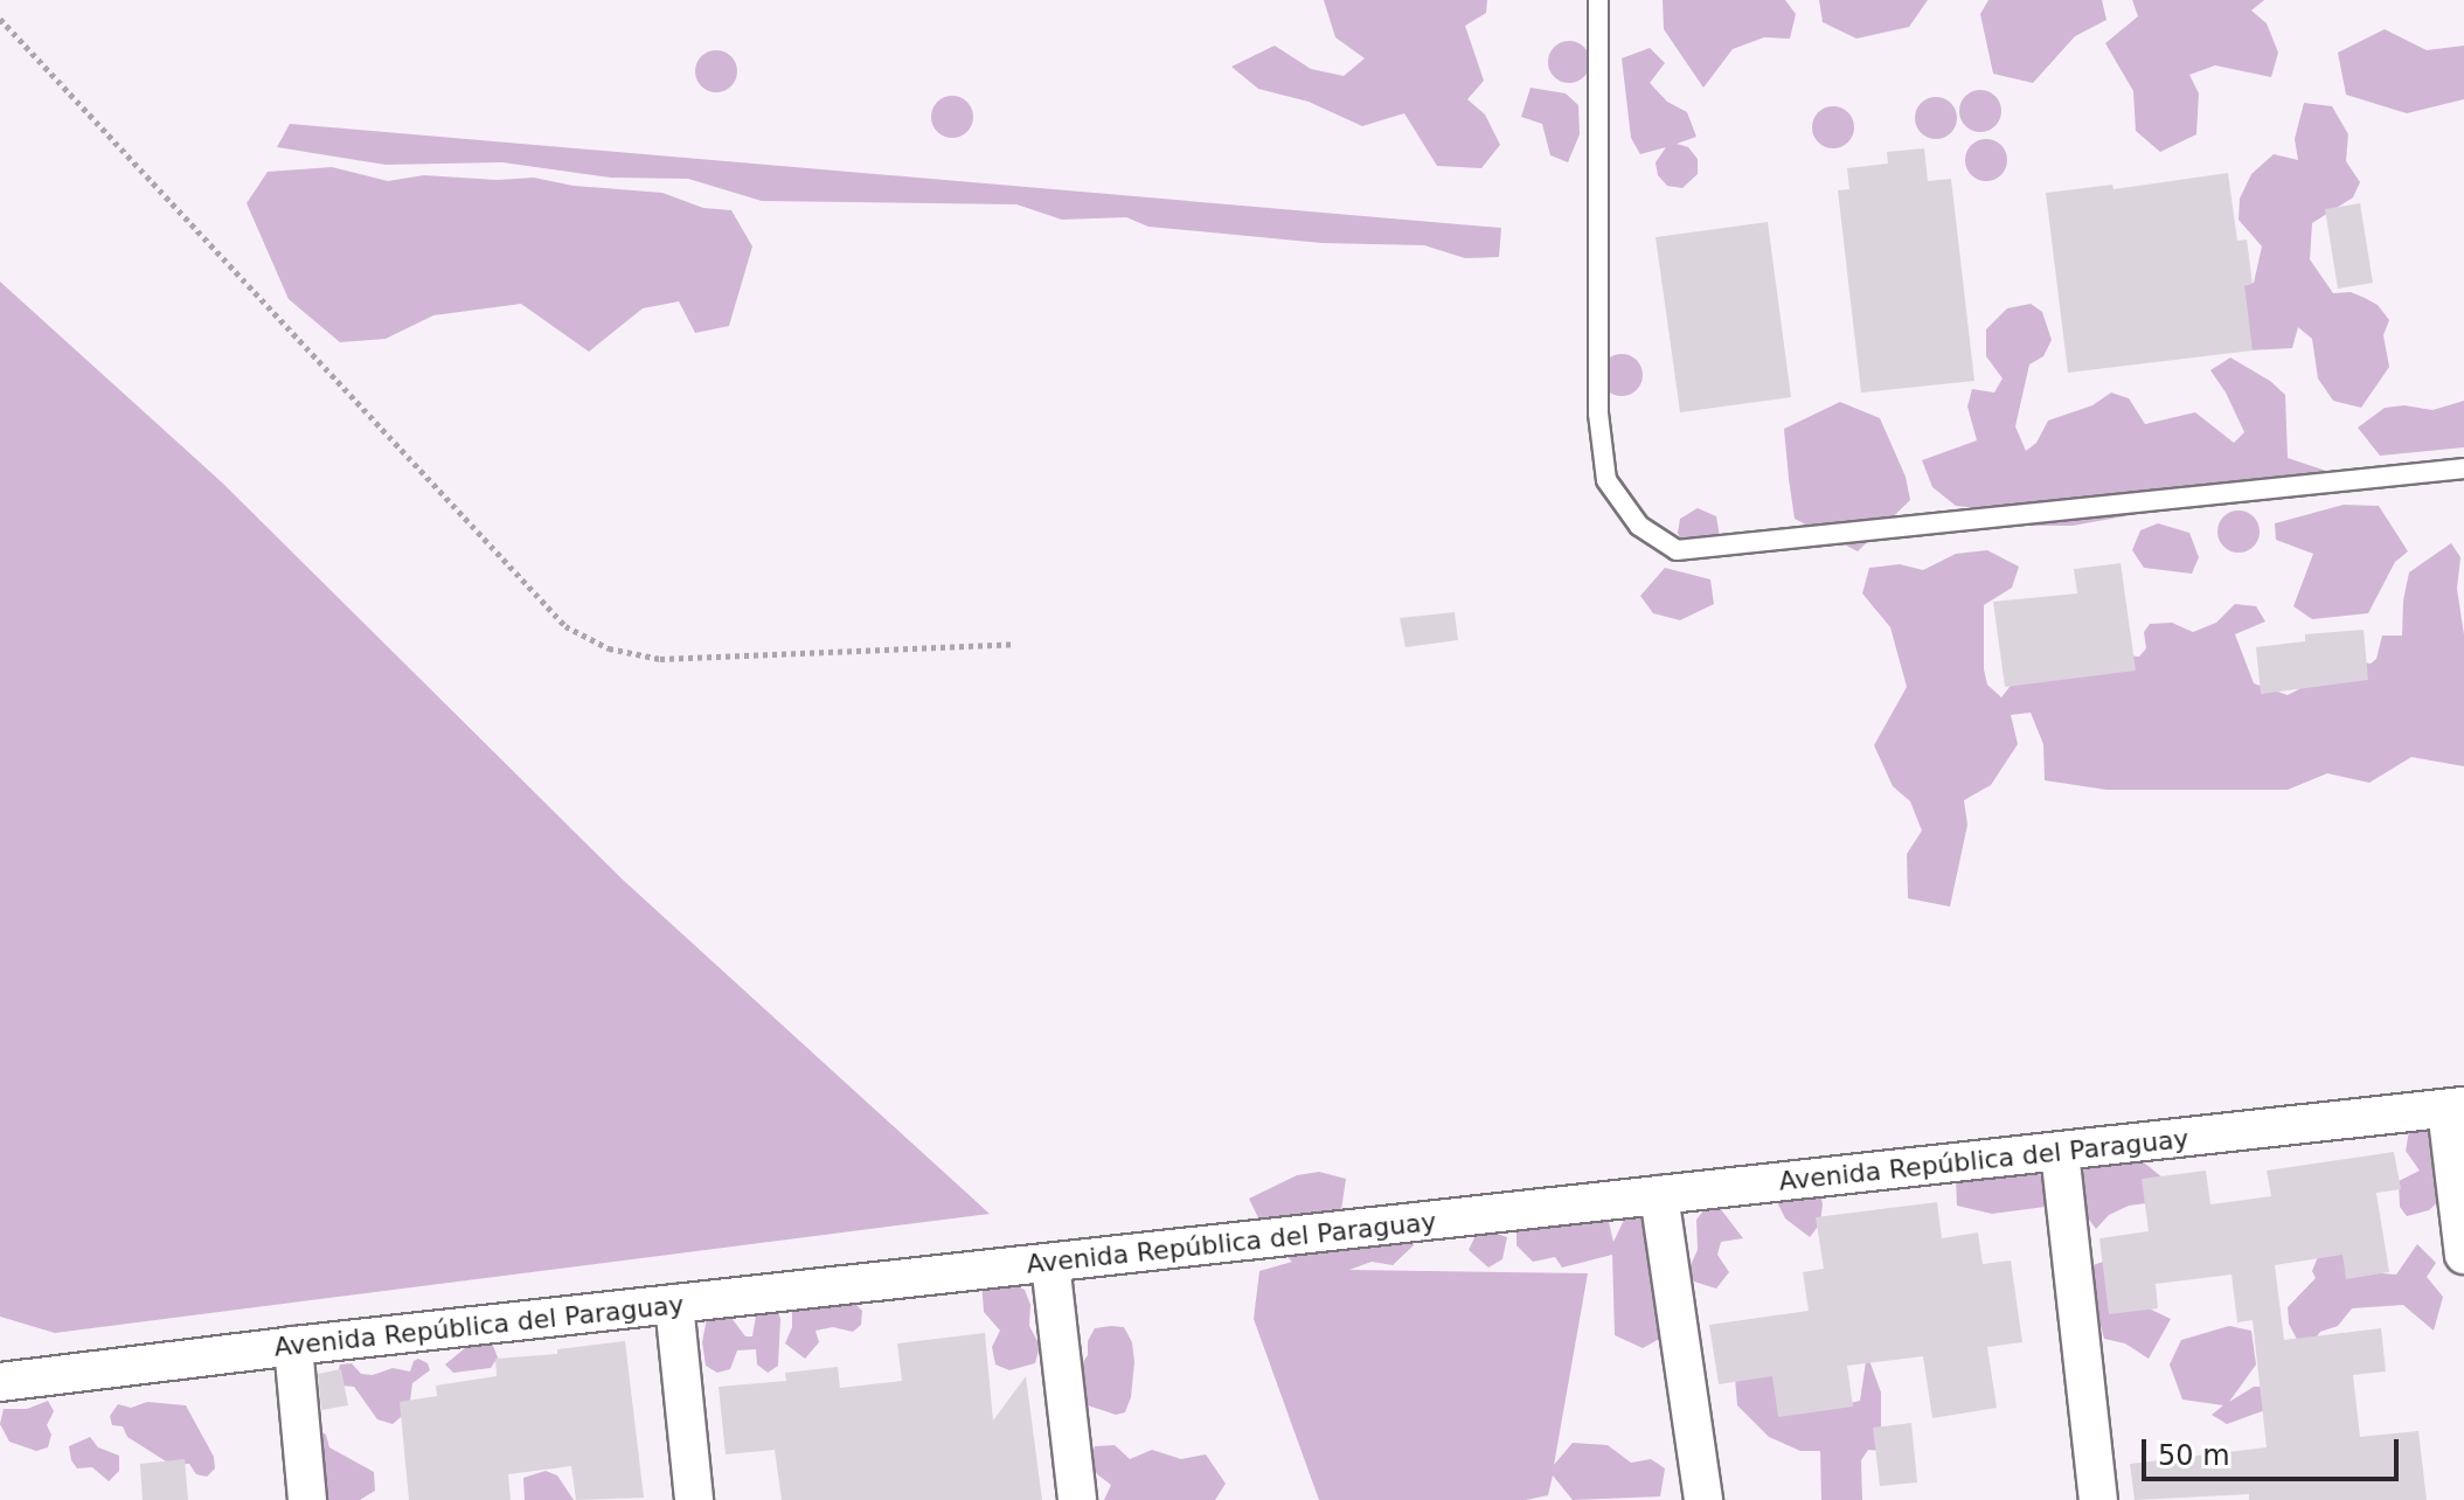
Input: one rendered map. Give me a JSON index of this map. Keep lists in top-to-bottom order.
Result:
{
  "streets": {
    "street": ["Avenida República del Paraguay"]
  },
  "scale_bar": "50 m"
}
